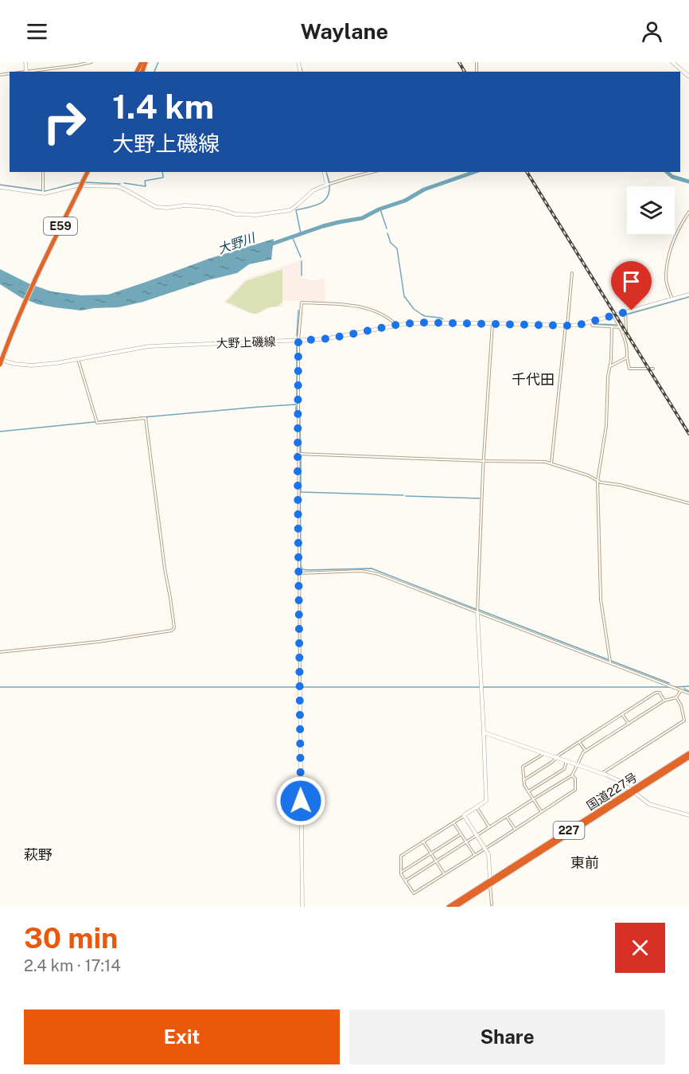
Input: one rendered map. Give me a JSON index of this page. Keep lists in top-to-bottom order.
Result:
{
  "streets": {
    "highway": ["E59", "国道227号", "227"],
    "street": ["大野上磯線"]
  },
  "crossings": [
    ["E59", "大野上磯線"]
  ],
  "districts": ["千代田", "萩野", "東前"],
  "water": ["大野川"],
  "page": {
    "header": "Waylane",
    "turn": ["1.4 km", "大野上磯線"],
    "heading": ["30 min", "2.4 km · 17:14"],
    "buttons": ["Exit", "Share"]
  }
}
